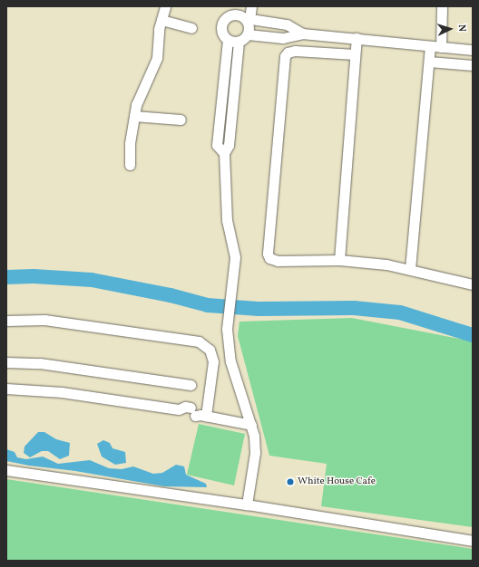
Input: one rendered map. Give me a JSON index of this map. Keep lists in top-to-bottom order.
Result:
{
  "places": ["White House Cafe"],
  "north": "right"
}
